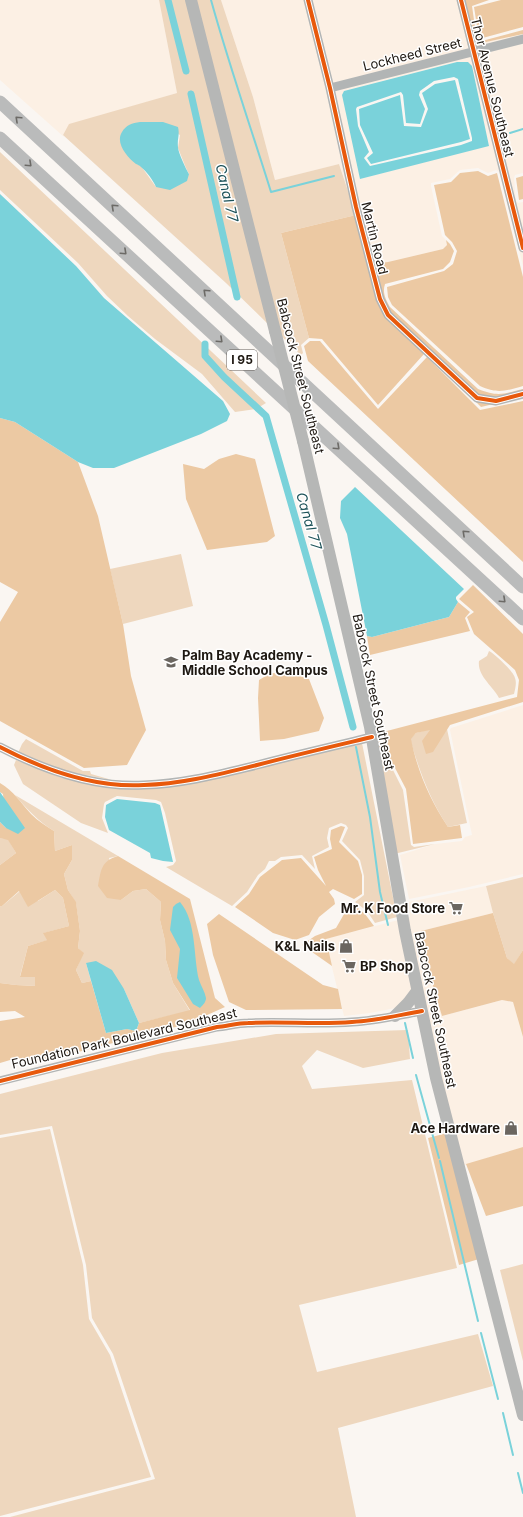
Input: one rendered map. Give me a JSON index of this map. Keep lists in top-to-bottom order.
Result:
{
  "streets": {
    "highway": ["I 95"],
    "main road": ["Babcock Street Southeast"],
    "street": [
      "Lockheed Street",
      "Thor Avenue Southeast",
      "Martin Road",
      "Foundation Park Boulevard Southeast"
    ]
  },
  "crossings": [
    ["Lockheed Street", "Thor Avenue Southeast"],
    ["Lockheed Street", "Martin Road"],
    ["Babcock Street Southeast", "Foundation Park Boulevard Southeast"]
  ],
  "water": ["Canal 77"],
  "places": {
    "school or university": ["Palm Bay Academy - Middle School Campus"],
    "supermarket": ["Mr. K Food Store", "BP Shop"],
    "shop": ["K&L Nails", "Ace Hardware"]
  }
}
